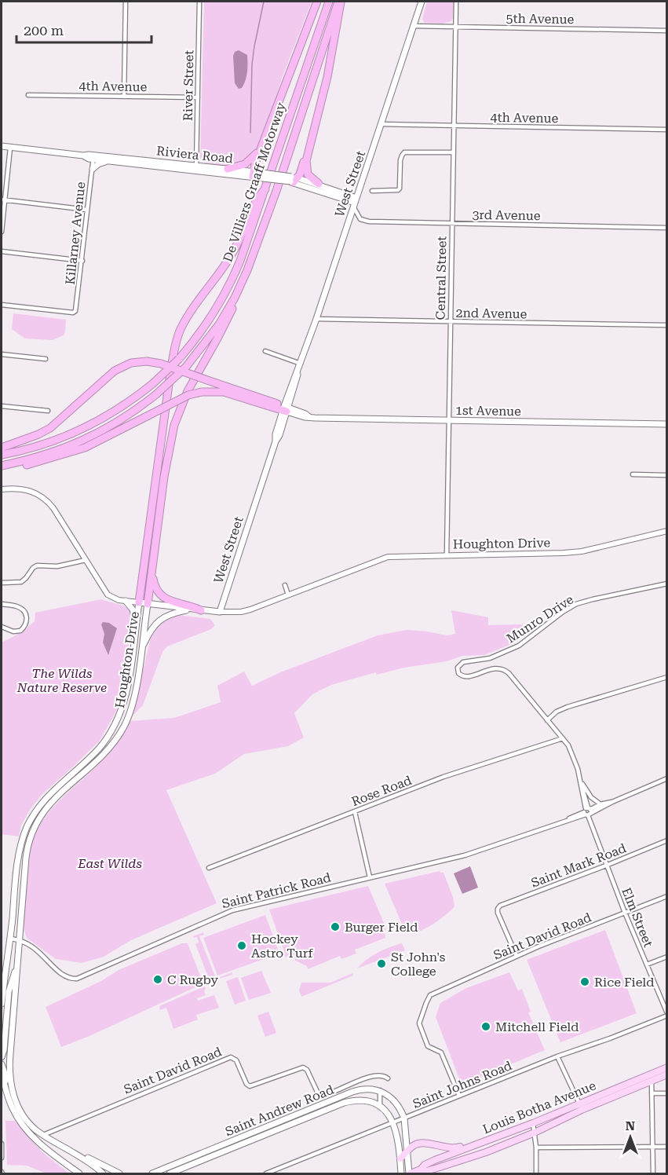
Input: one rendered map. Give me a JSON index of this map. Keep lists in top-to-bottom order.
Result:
{
  "streets": {
    "highway": ["De Villiers Graaff Motorway"],
    "main road": [
      "Riviera Road",
      "West Street",
      "1st Avenue",
      "Houghton Drive",
      "Louis Botha Avenue",
      "Saint Andrew Road"
    ],
    "street": [
      "5th Avenue",
      "River Street",
      "4th Avenue",
      "3rd Avenue",
      "Killarney Avenue",
      "Central Street",
      "2nd Avenue",
      "Munro Drive",
      "Rose Road",
      "Saint Mark Road",
      "Saint Patrick Road",
      "Elm Street",
      "Saint David Road",
      "Saint Johns Road"
    ]
  },
  "crossings": [
    ["5th Avenue", "West Street"],
    ["5th Avenue", "Central Street"],
    ["River Street", "4th Avenue"],
    ["River Street", "Riviera Road"],
    ["4th Avenue", "West Street"],
    ["4th Avenue", "Central Street"],
    ["Riviera Road", "West Street"],
    ["Riviera Road", "3rd Avenue"],
    ["Riviera Road", "Killarney Avenue"],
    ["West Street", "3rd Avenue"],
    ["West Street", "2nd Avenue"],
    ["West Street", "1st Avenue"],
    ["West Street", "Houghton Drive"],
    ["3rd Avenue", "Central Street"],
    ["Central Street", "2nd Avenue"],
    ["Central Street", "1st Avenue"],
    ["Central Street", "Houghton Drive"],
    ["Houghton Drive", "Saint Patrick Road"],
    ["Houghton Drive", "Saint David Road"],
    ["Munro Drive", "Rose Road"],
    ["Munro Drive", "Elm Street"],
    ["Rose Road", "Elm Street"],
    ["Saint Mark Road", "Elm Street"],
    ["Saint Mark Road", "Saint David Road"],
    ["Saint Patrick Road", "Elm Street"],
    ["Elm Street", "Saint David Road"],
    ["Elm Street", "Saint Johns Road"],
    ["Saint David Road", "Saint Johns Road"]
  ],
  "parks": ["The Wilds Nature Reserve", "East Wilds"],
  "places": [
    "Burger Field",
    "Hockey Astro Turf",
    "St John's College",
    "C Rugby",
    "Rice Field",
    "Mitchell Field"
  ],
  "scale_bar": "200 m",
  "north": "top"
}
